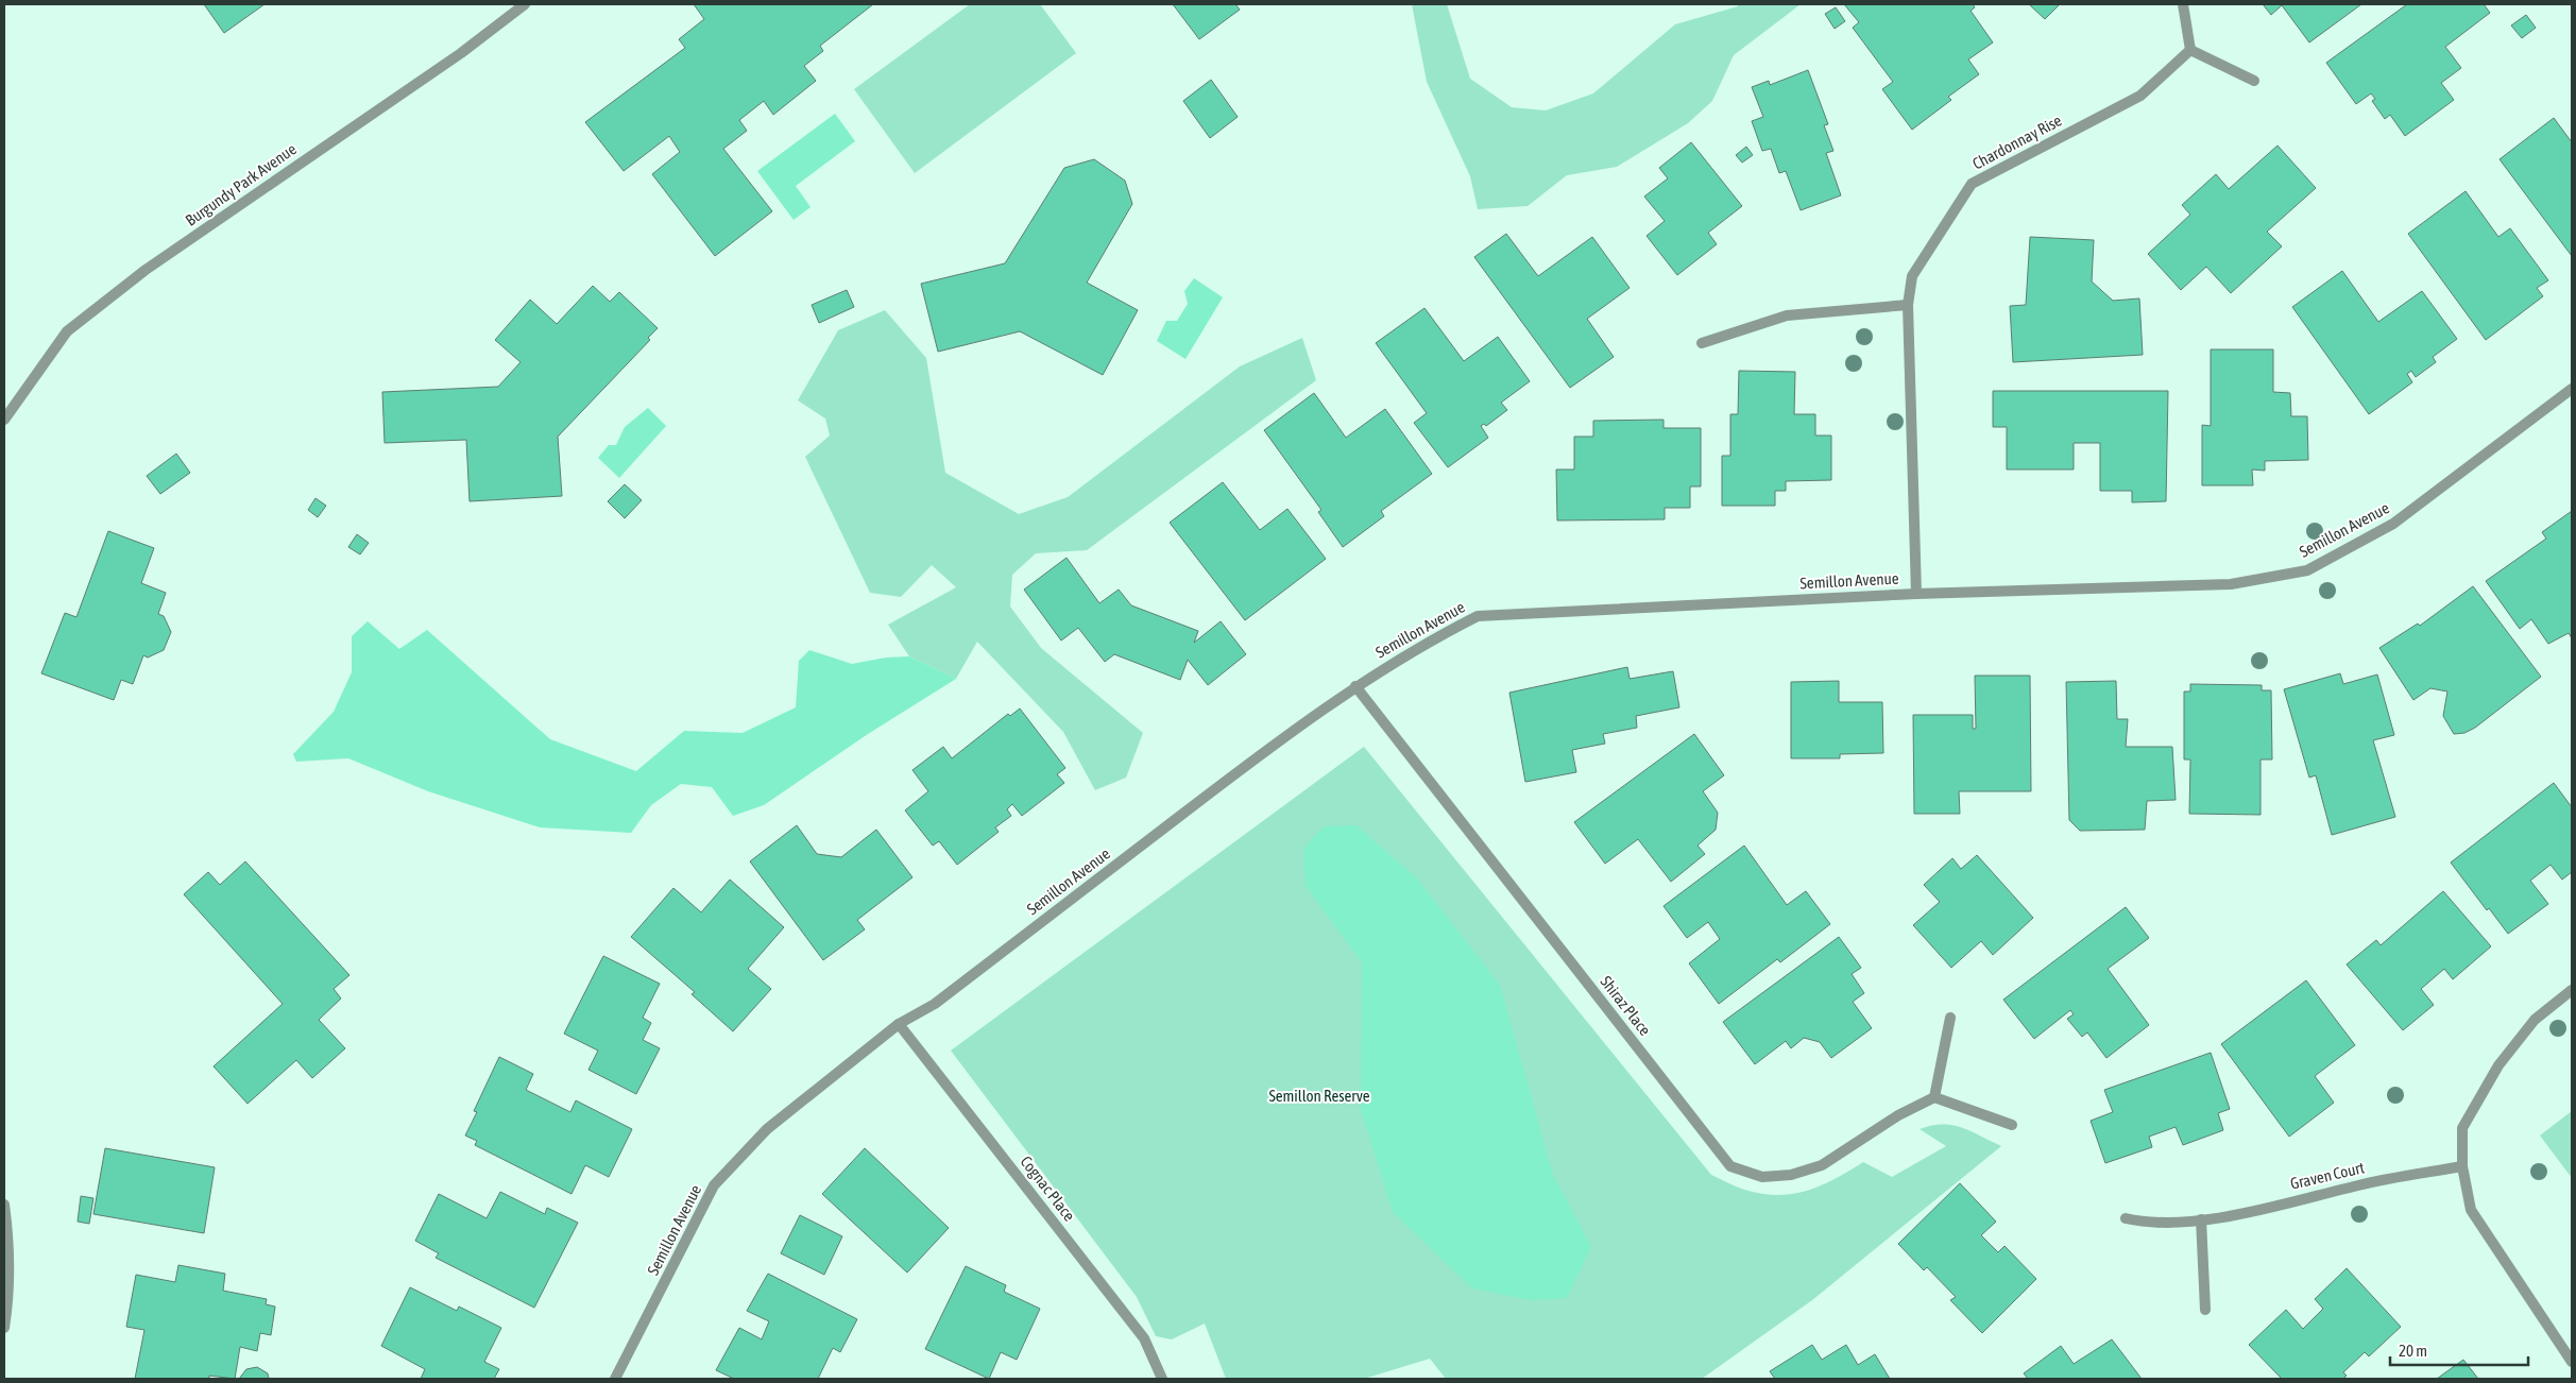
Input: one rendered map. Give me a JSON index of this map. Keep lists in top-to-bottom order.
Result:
{
  "streets": {
    "street": [
      "Chardonnay Rise",
      "Burgundy Park Avenue",
      "Semillon Avenue",
      "Shiraz Place",
      "Graven Court",
      "Cognac Place"
    ]
  },
  "crossings": [
    ["Chardonnay Rise", "Semillon Avenue"],
    ["Semillon Avenue", "Shiraz Place"],
    ["Semillon Avenue", "Cognac Place"]
  ],
  "parks": ["Semillon Reserve"],
  "scale_bar": "20 m"
}
